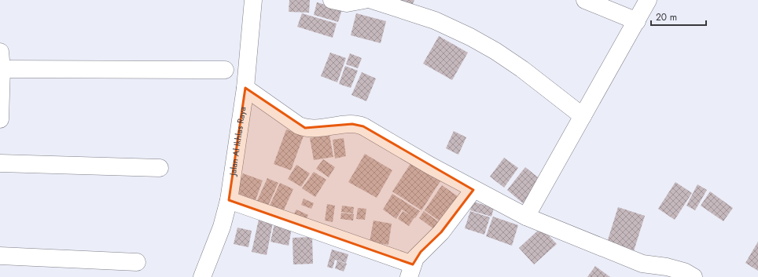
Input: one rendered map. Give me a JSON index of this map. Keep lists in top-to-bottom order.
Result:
{
  "streets": {
    "street": ["Jalan Al Ikhlas Raya"]
  },
  "scale_bar": "20 m"
}
